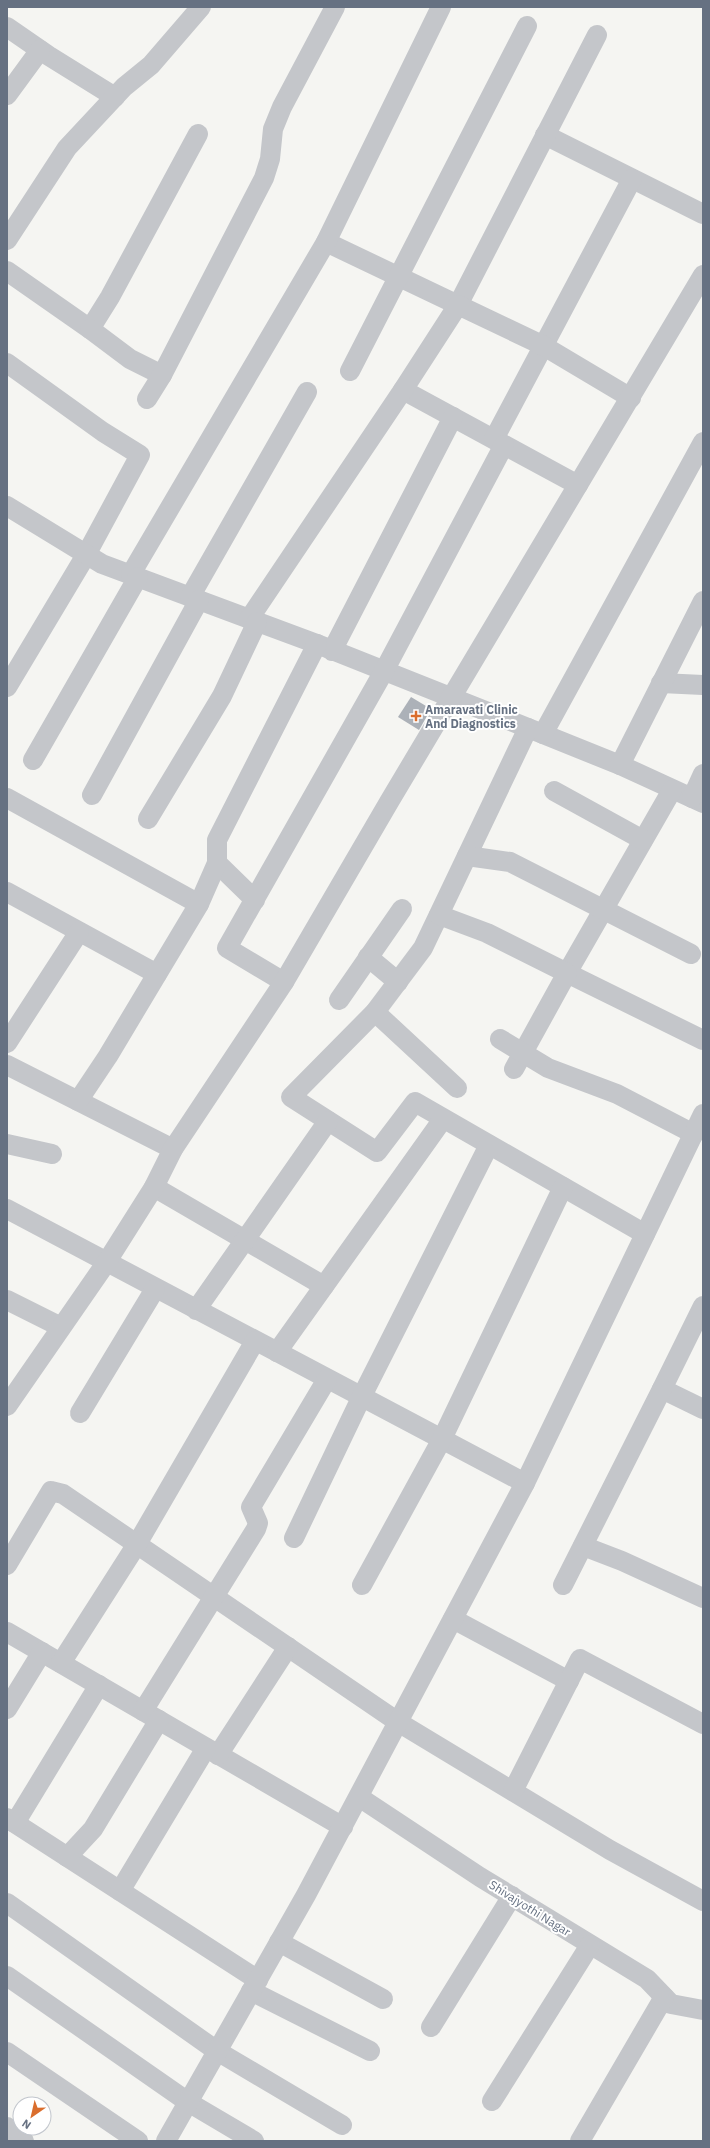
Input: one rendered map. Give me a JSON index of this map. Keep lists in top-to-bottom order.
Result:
{
  "streets": {
    "street": ["Shivajyothi Nagar"]
  },
  "places": {
    "health": ["Amaravati Clinic And Diagnostics"]
  },
  "north": "bottom left"
}
